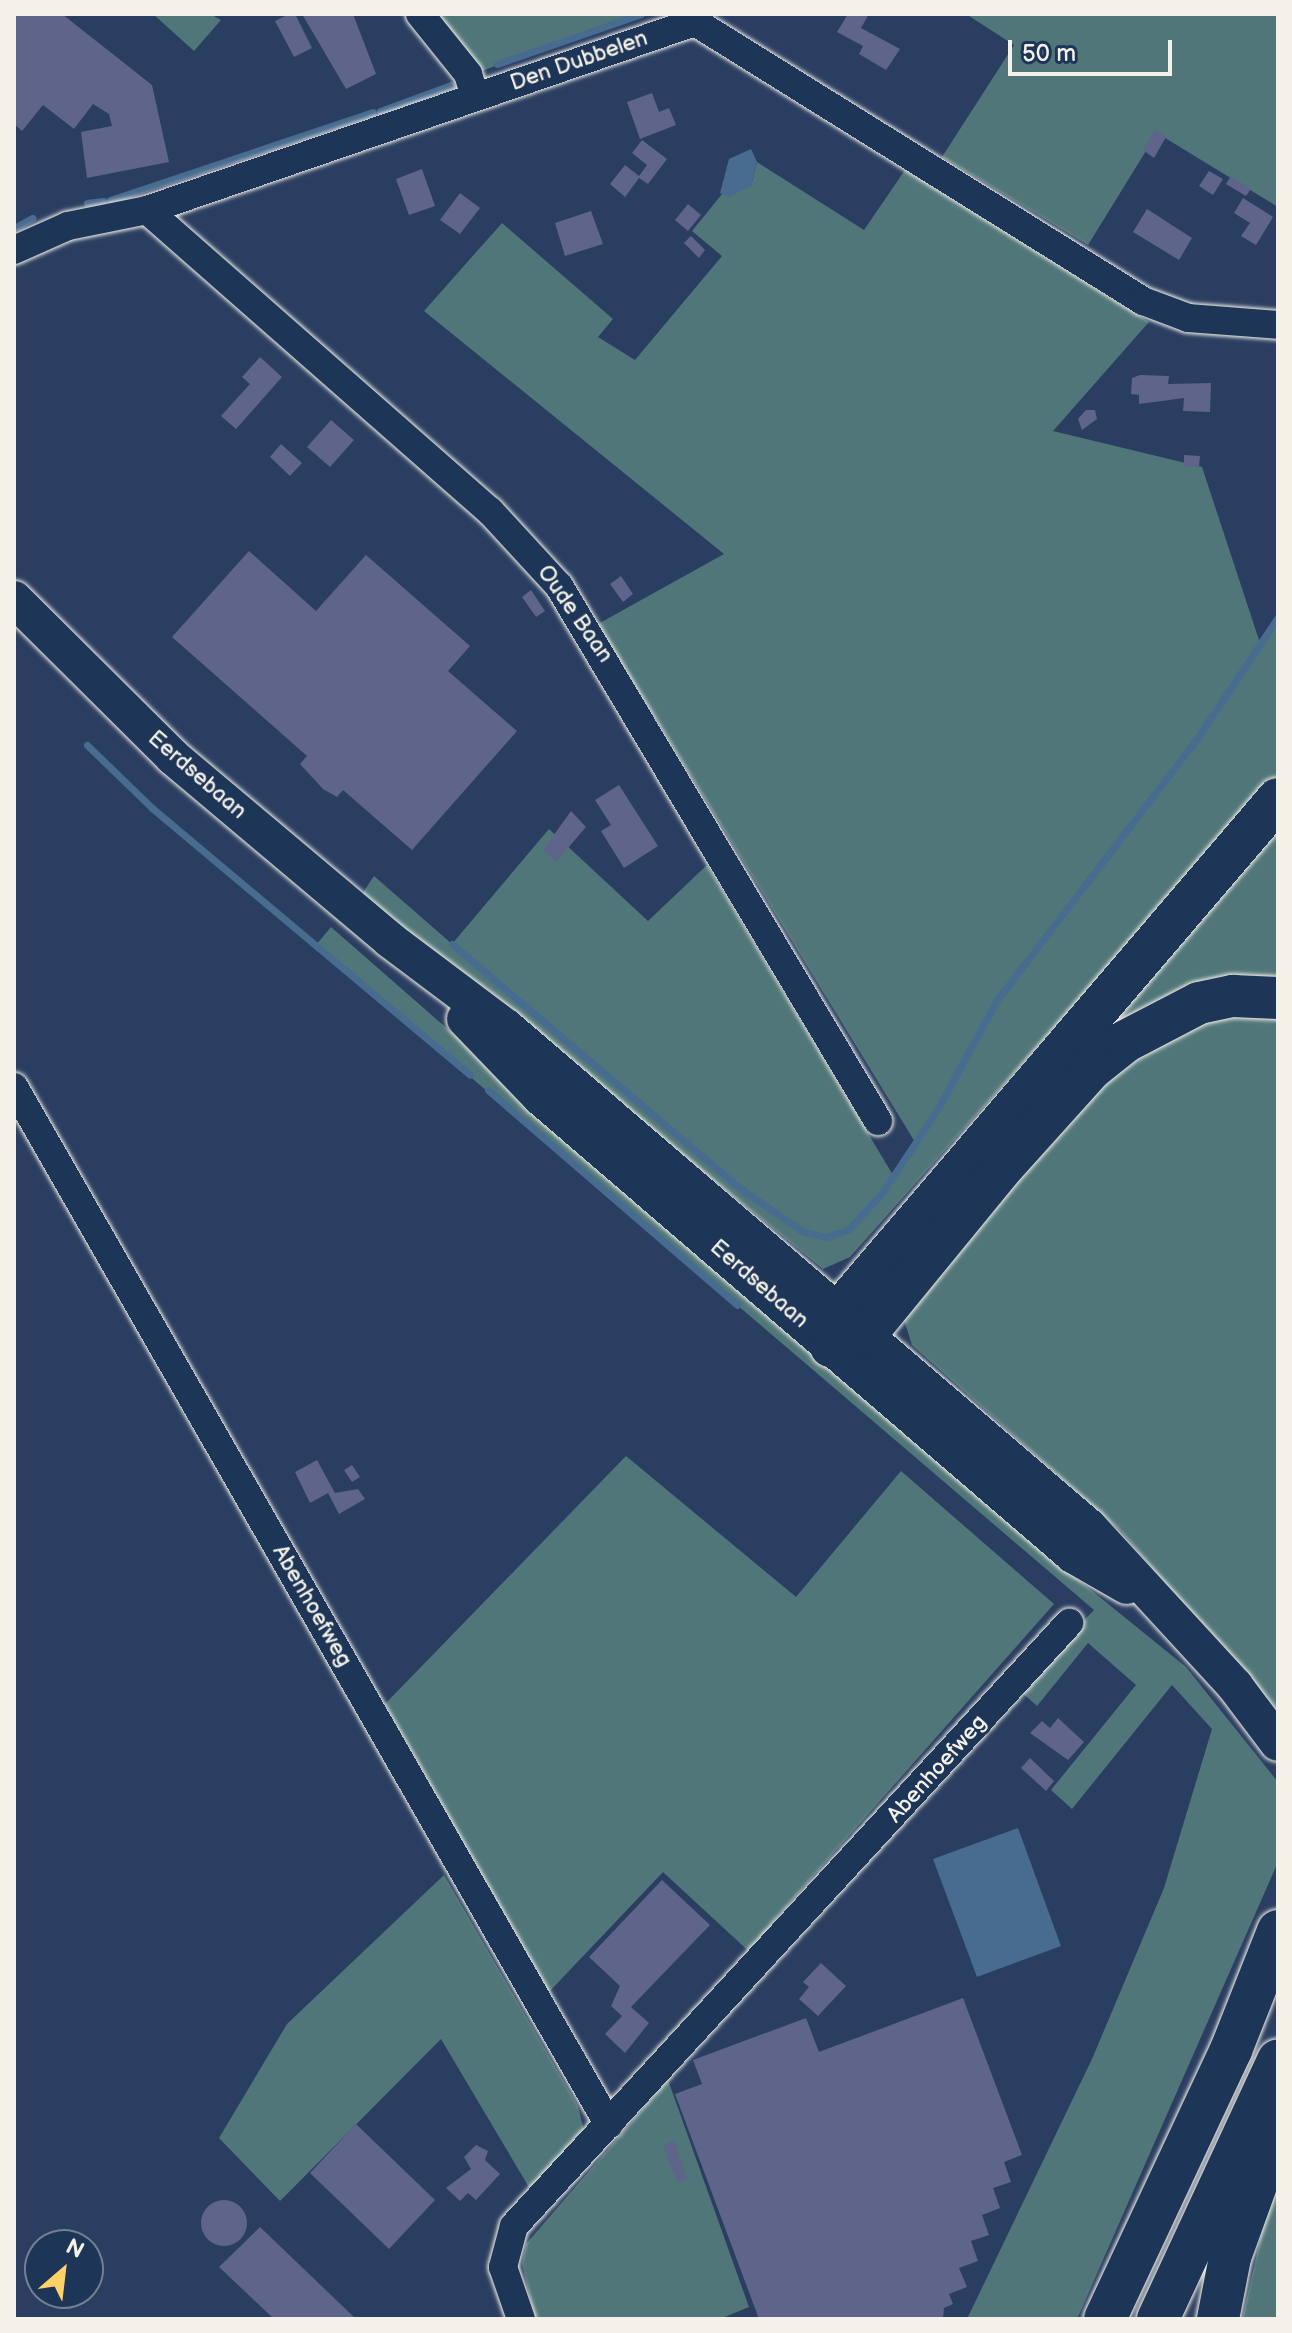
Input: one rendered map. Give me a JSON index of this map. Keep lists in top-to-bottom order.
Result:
{
  "streets": {
    "main road": ["Eerdsebaan"],
    "street": ["Den Dubbelen", "Oude Baan", "Abenhoefweg"]
  },
  "crossings": [
    ["Den Dubbelen", "Oude Baan"]
  ],
  "scale_bar": "50 m",
  "north": "top right"
}
